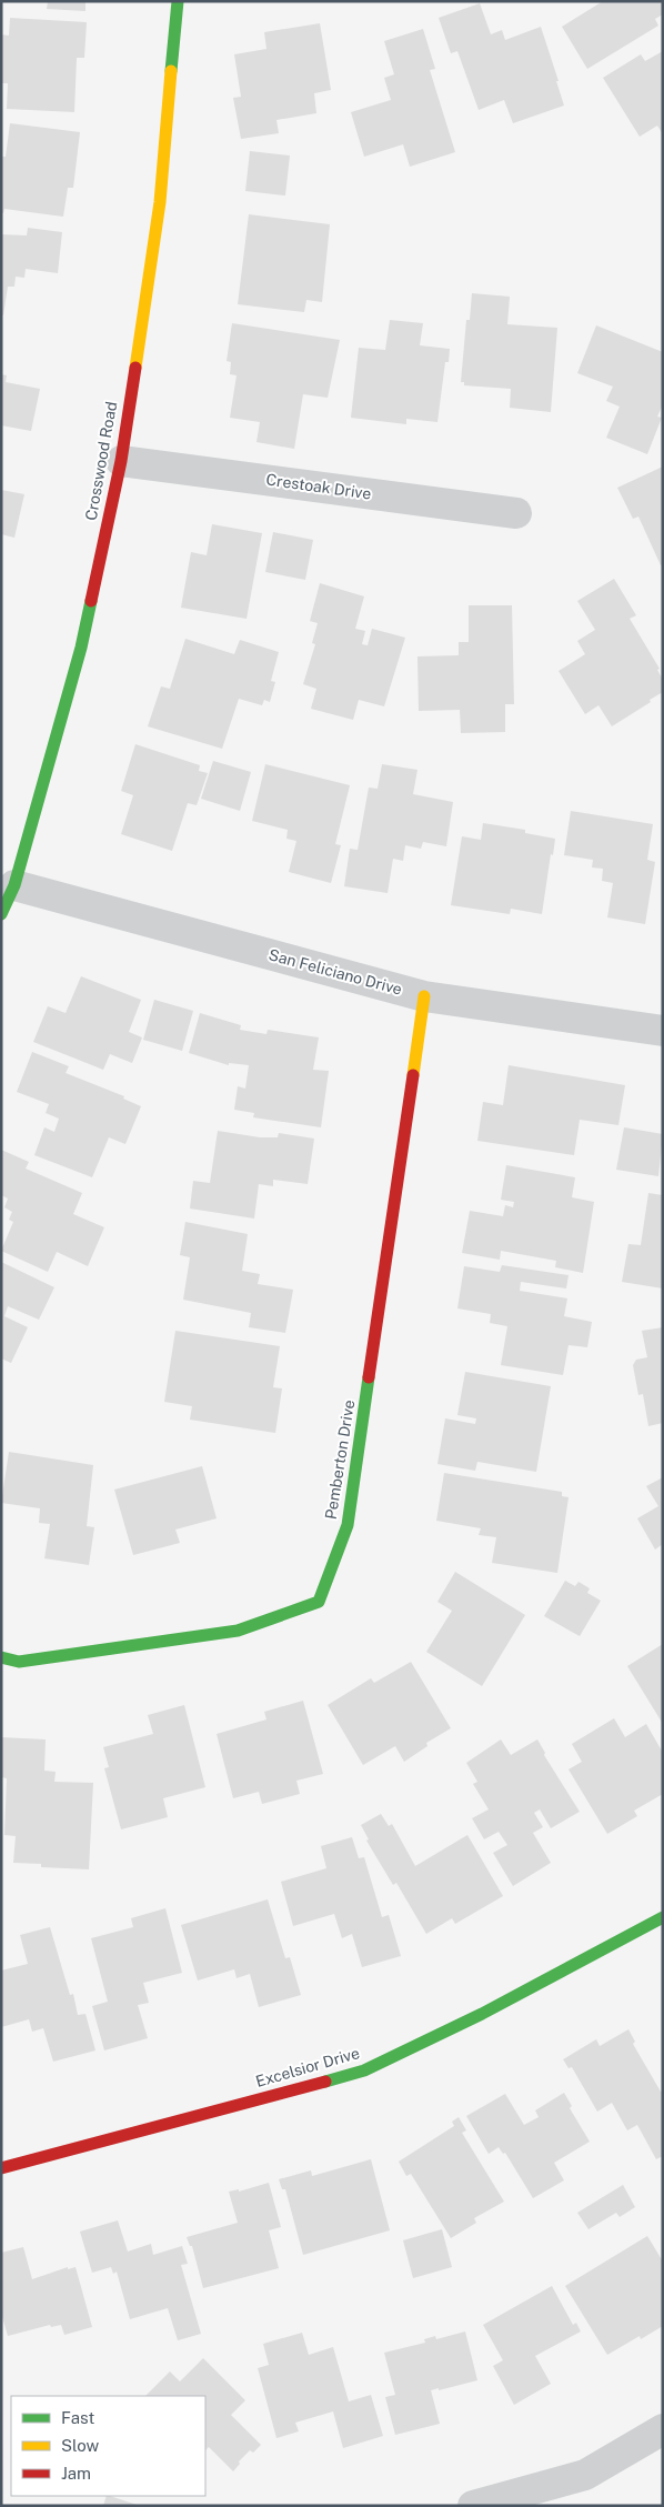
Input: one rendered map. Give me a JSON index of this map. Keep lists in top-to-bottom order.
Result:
{
  "streets": {
    "street": [
      "Crosswood Road",
      "Crestoak Drive",
      "San Feliciano Drive",
      "Pemberton Drive",
      "Excelsior Drive"
    ]
  },
  "crossings": [
    ["Crosswood Road", "Crestoak Drive"],
    ["Crosswood Road", "San Feliciano Drive"],
    ["San Feliciano Drive", "Pemberton Drive"]
  ],
  "legend": ["Fast", "Slow", "Jam"]
}
